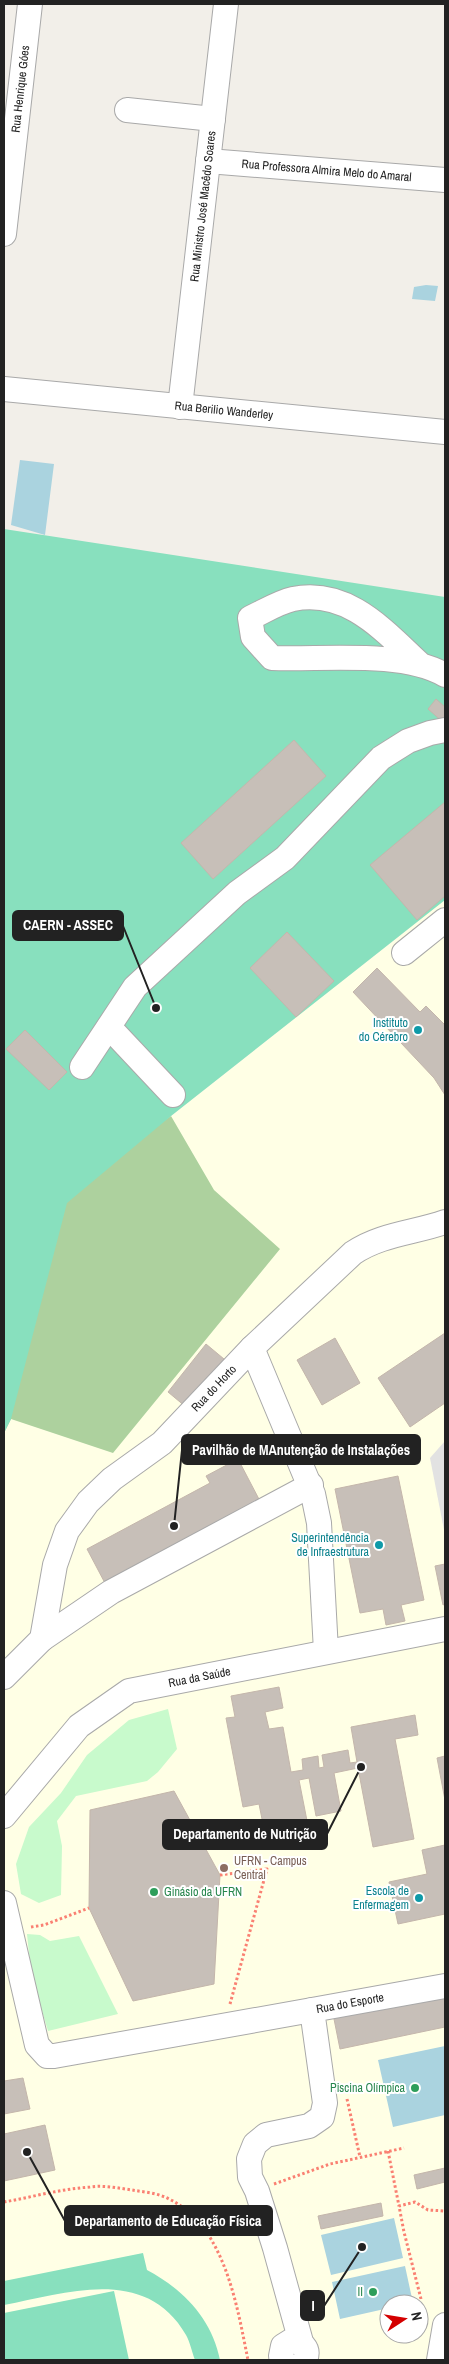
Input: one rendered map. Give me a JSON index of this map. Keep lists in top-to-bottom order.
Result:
{
  "streets": {
    "street": [
      "Rua Henrique Góes",
      "Rua Professora Almira Melo do Amaral",
      "Rua Ministro José Macêdo Soares",
      "Rua Berilio Wanderley",
      "Rua do Horto",
      "Rua da Saúde",
      "Rua do Esporte"
    ]
  },
  "crossings": [
    ["Rua Professora Almira Melo do Amaral", "Rua Ministro José Macêdo Soares"],
    ["Rua Ministro José Macêdo Soares", "Rua Berilio Wanderley"]
  ],
  "places": [
    "CAERN - ASSEC",
    "Instituto do Cérebro",
    "Pavilhão de MAnutenção de Instalações",
    "Superintendência de Infraestrutura",
    "Departamento de Nutrição",
    "UFRN - Campus Central",
    "Ginásio da UFRN",
    "Escola de Enfermagem",
    "Piscina Olímpica",
    "Departamento de Educação Física",
    "I",
    "II"
  ],
  "north": "right"
}
